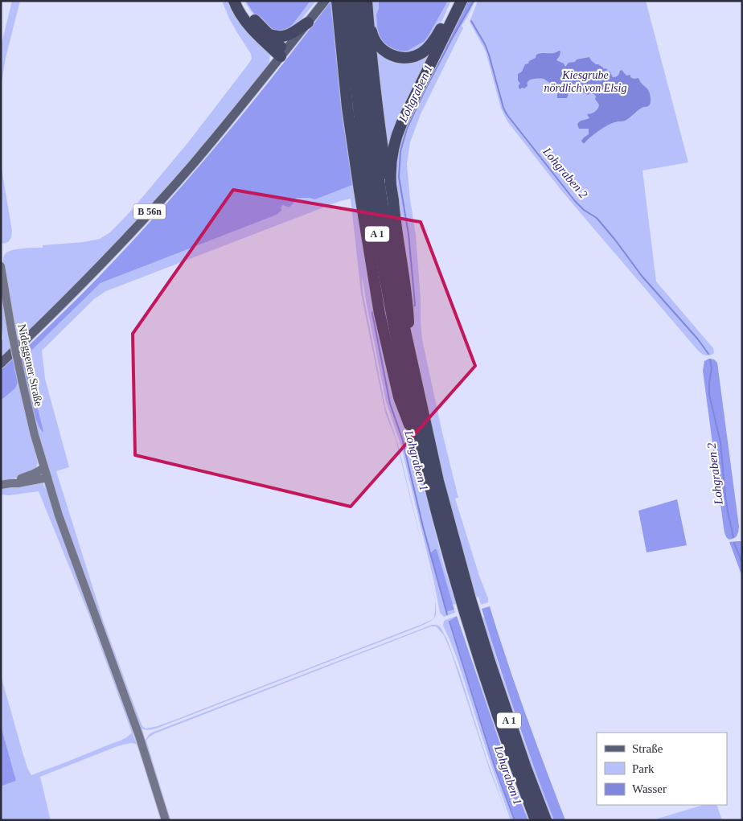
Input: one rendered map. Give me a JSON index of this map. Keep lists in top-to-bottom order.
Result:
{
  "streets": {
    "highway": ["A 1"],
    "main road": ["B 56n", "Nideggener Straße"]
  },
  "water": ["Lohgraben 1", "Lohgraben 2"],
  "parks": ["Kiesgrube nördlich von Elsig"],
  "legend": ["Straße", "Park", "Wasser"]
}
